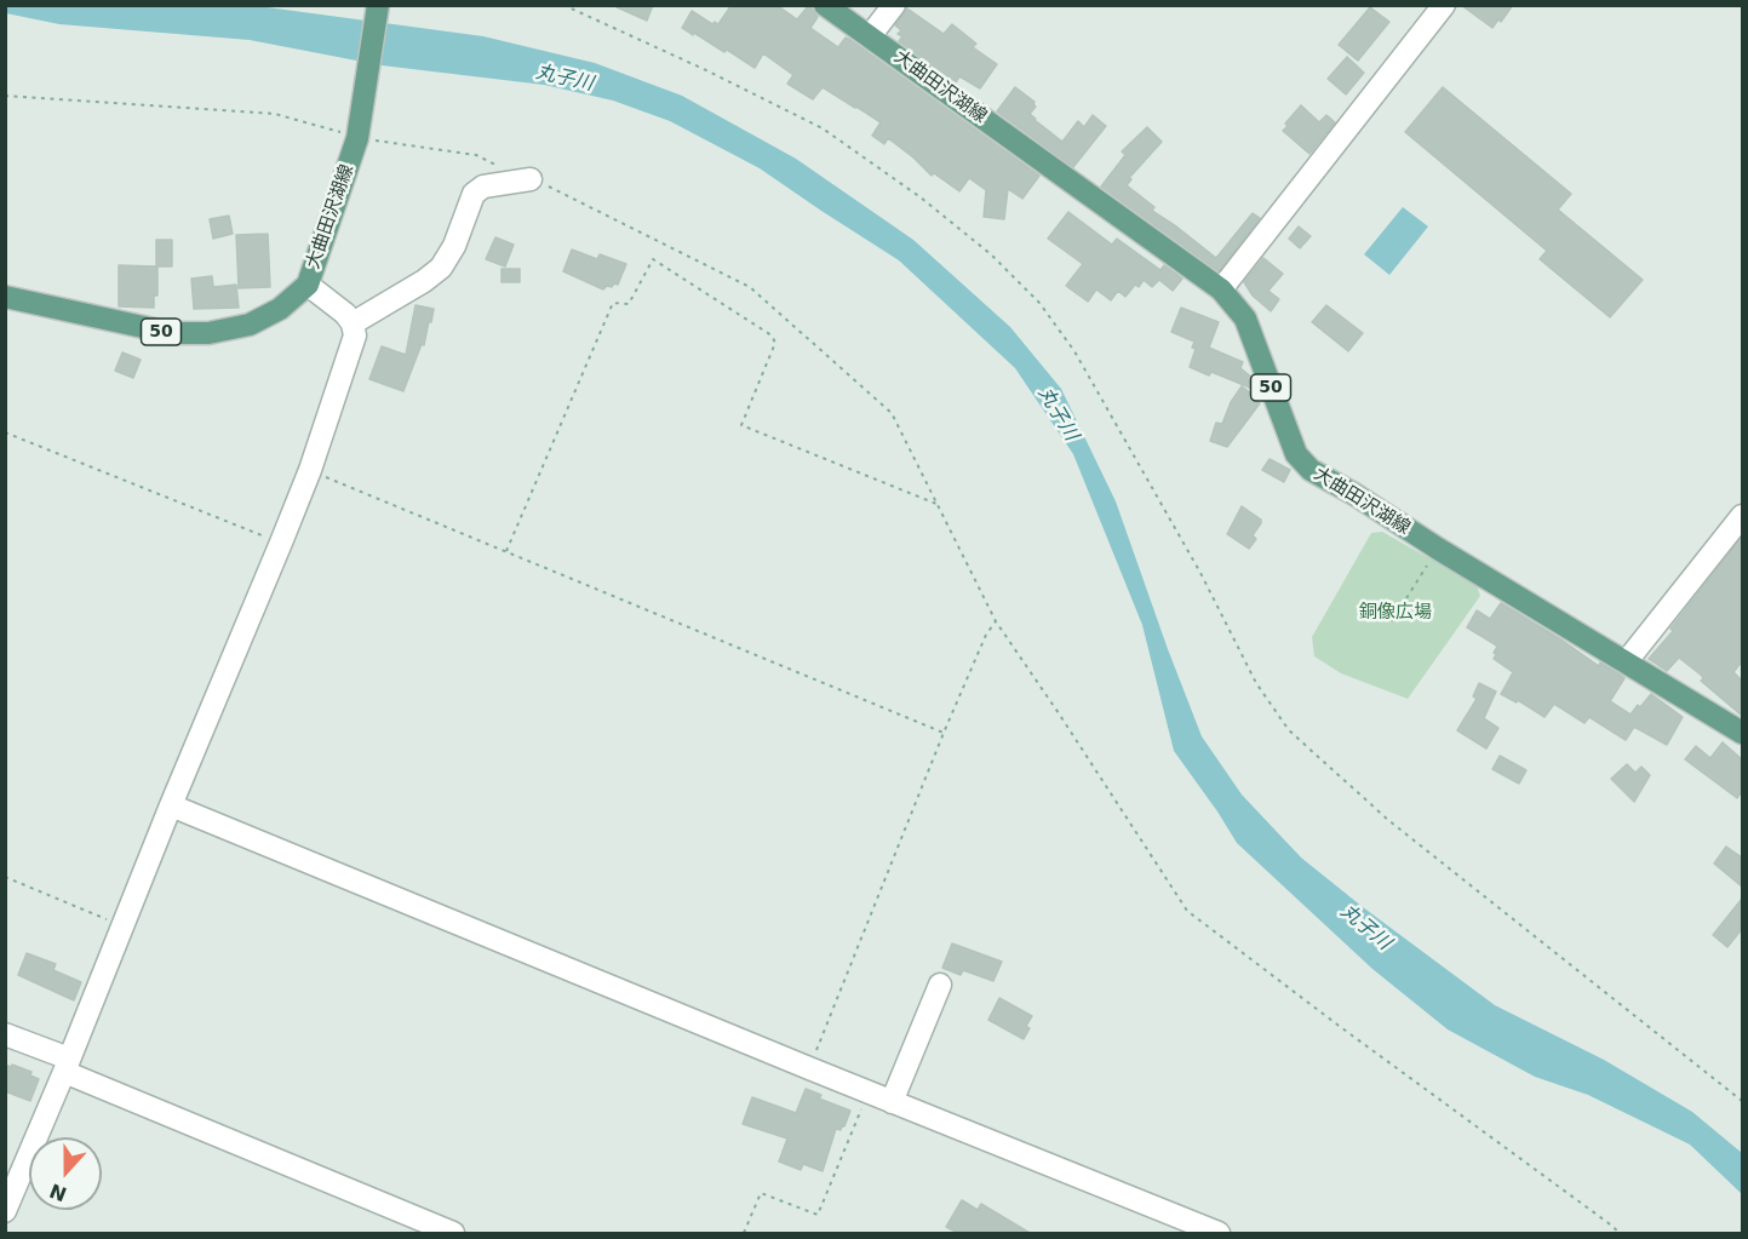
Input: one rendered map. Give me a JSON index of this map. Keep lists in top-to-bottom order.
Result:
{
  "streets": {
    "main road": ["大曲田沢湖線", "50"]
  },
  "water": ["丸子川"],
  "parks": ["銅像広場"],
  "north": "bottom"
}
